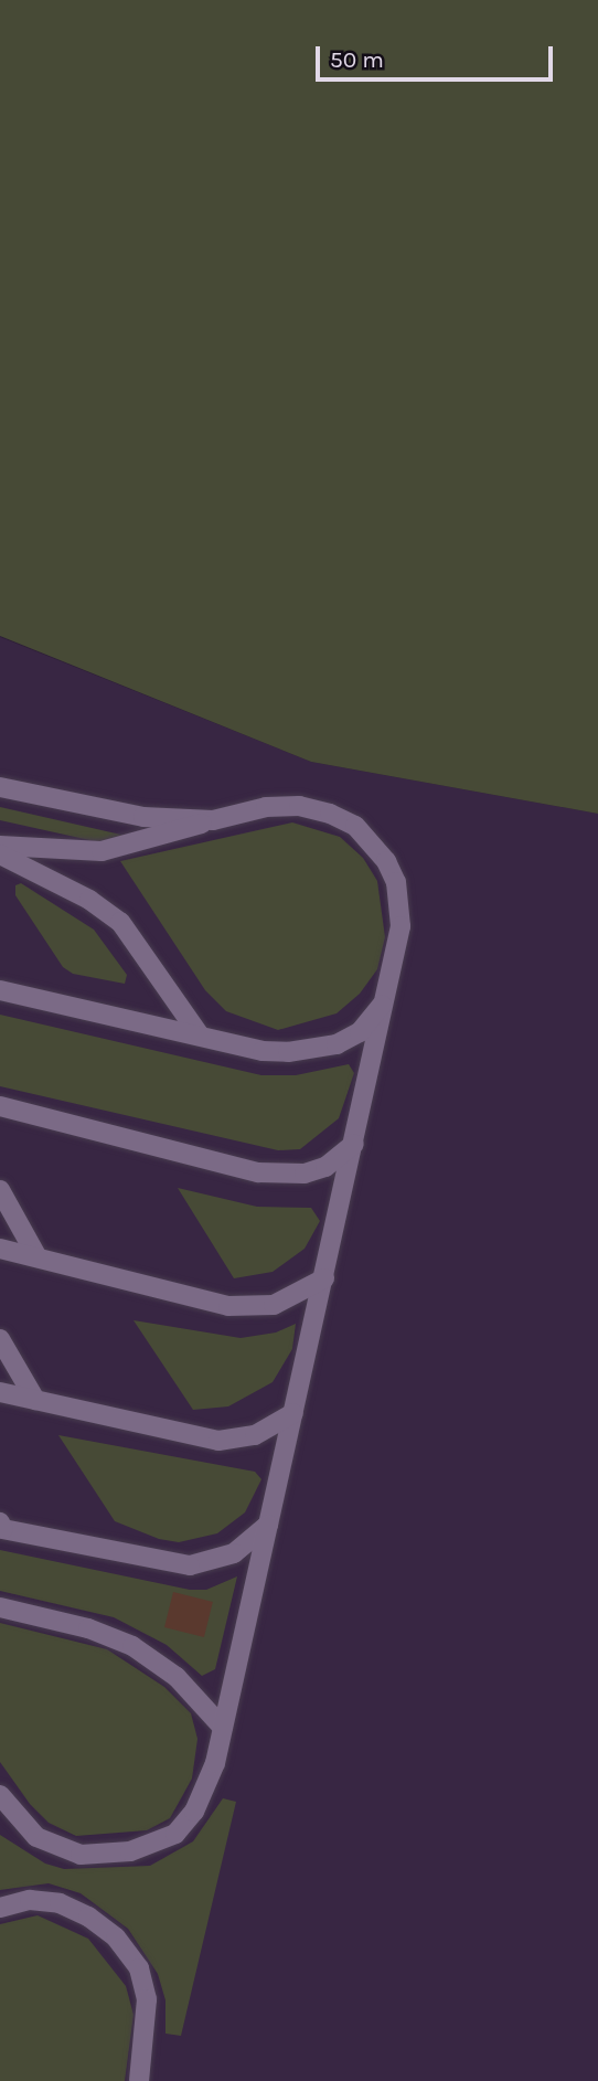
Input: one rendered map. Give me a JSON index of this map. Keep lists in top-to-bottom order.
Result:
{
  "scale_bar": "50 m"
}
